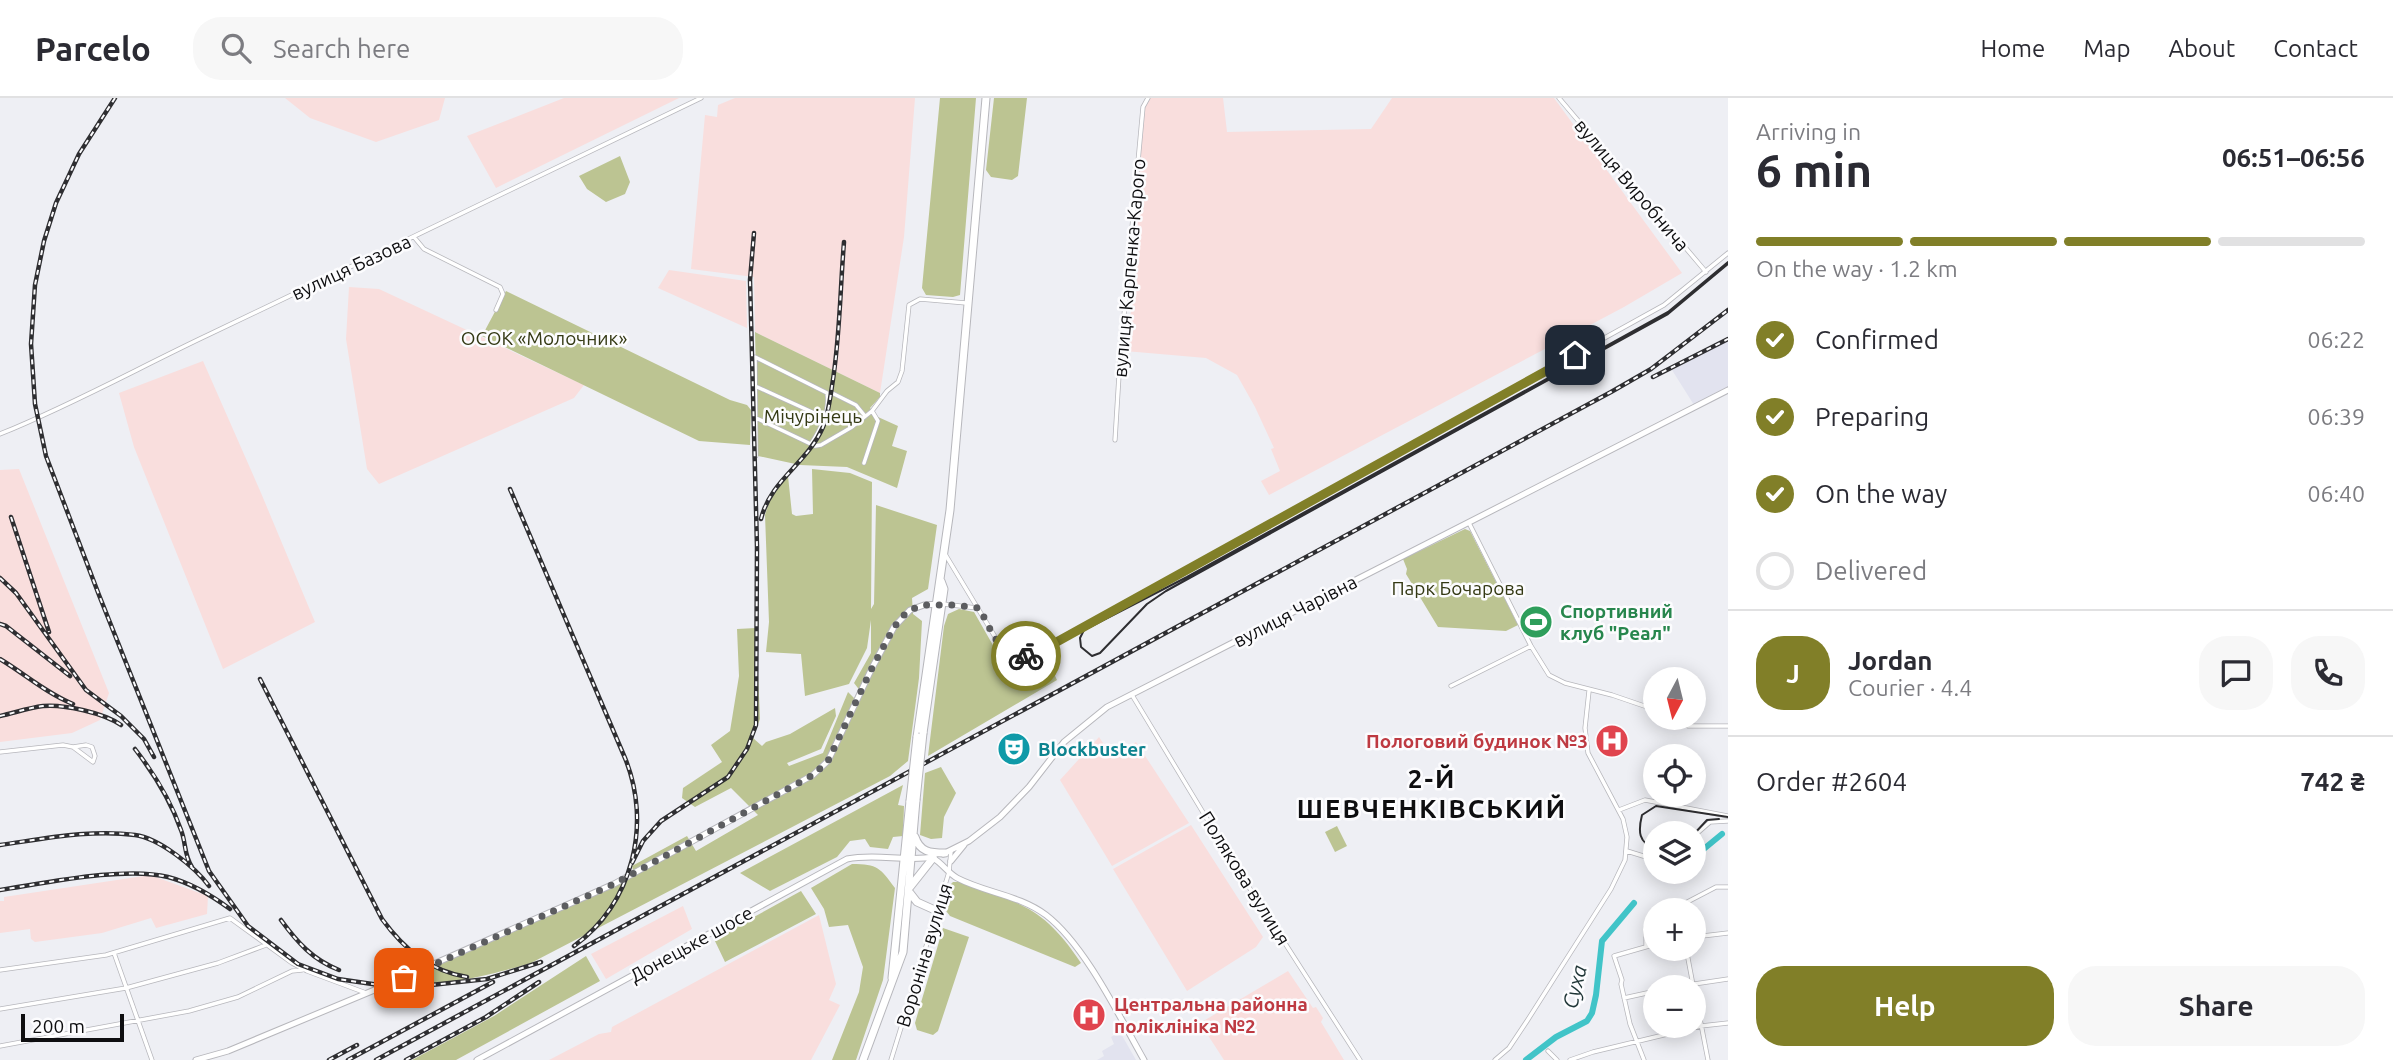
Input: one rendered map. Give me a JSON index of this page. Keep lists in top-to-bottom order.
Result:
{
  "streets": {
    "main road": ["вулиця Чарівна", "Донецьке шосе"],
    "street": [
      "вулиця Виробнича",
      "вулиця Базова",
      "вулиця Карпенка-Карого",
      "Полякова вулиця",
      "Вороніна вулиця"
    ]
  },
  "crossings": [
    ["вулиця Чарівна", "Полякова вулиця"],
    ["вулиця Чарівна", "Донецьке шосе"],
    ["вулиця Чарівна", "Вороніна вулиця"]
  ],
  "districts": ["2-Й ШЕВЧЕНКІВСЬКИЙ"],
  "water": ["Суха"],
  "parks": ["ОСОК «Молочник»", "Мічурінець", "Парк Бочарова"],
  "places": {
    "sports": ["Спортивний клуб \"Реал\""],
    "hospital": ["Пологовий будинок №3", "Центральна районна поліклініка №2"],
    "theatre": ["Blockbuster"]
  },
  "scale_bar": "200 m",
  "north": "bottom",
  "page": {
    "header": "Parcelo",
    "search": "Search here",
    "nav": [
      "Home",
      "Map",
      "About",
      "Contact"
    ],
    "heading": ["6 min", "Arriving in", "06:51–06:56"],
    "panel": [
      "Jordan",
      "Courier · 4.4",
      "Order #2604",
      "742 ₴"
    ],
    "bar": "On the way · 1.2 km",
    "list": [
      ["Confirmed", "06:22"],
      ["Preparing", "06:39"],
      ["On the way", "06:40"],
      "Delivered"
    ],
    "round": "J",
    "map_buttons": ["+", "−"],
    "buttons": ["Help", "Share"],
    "scale": "200 m"
  }
}
